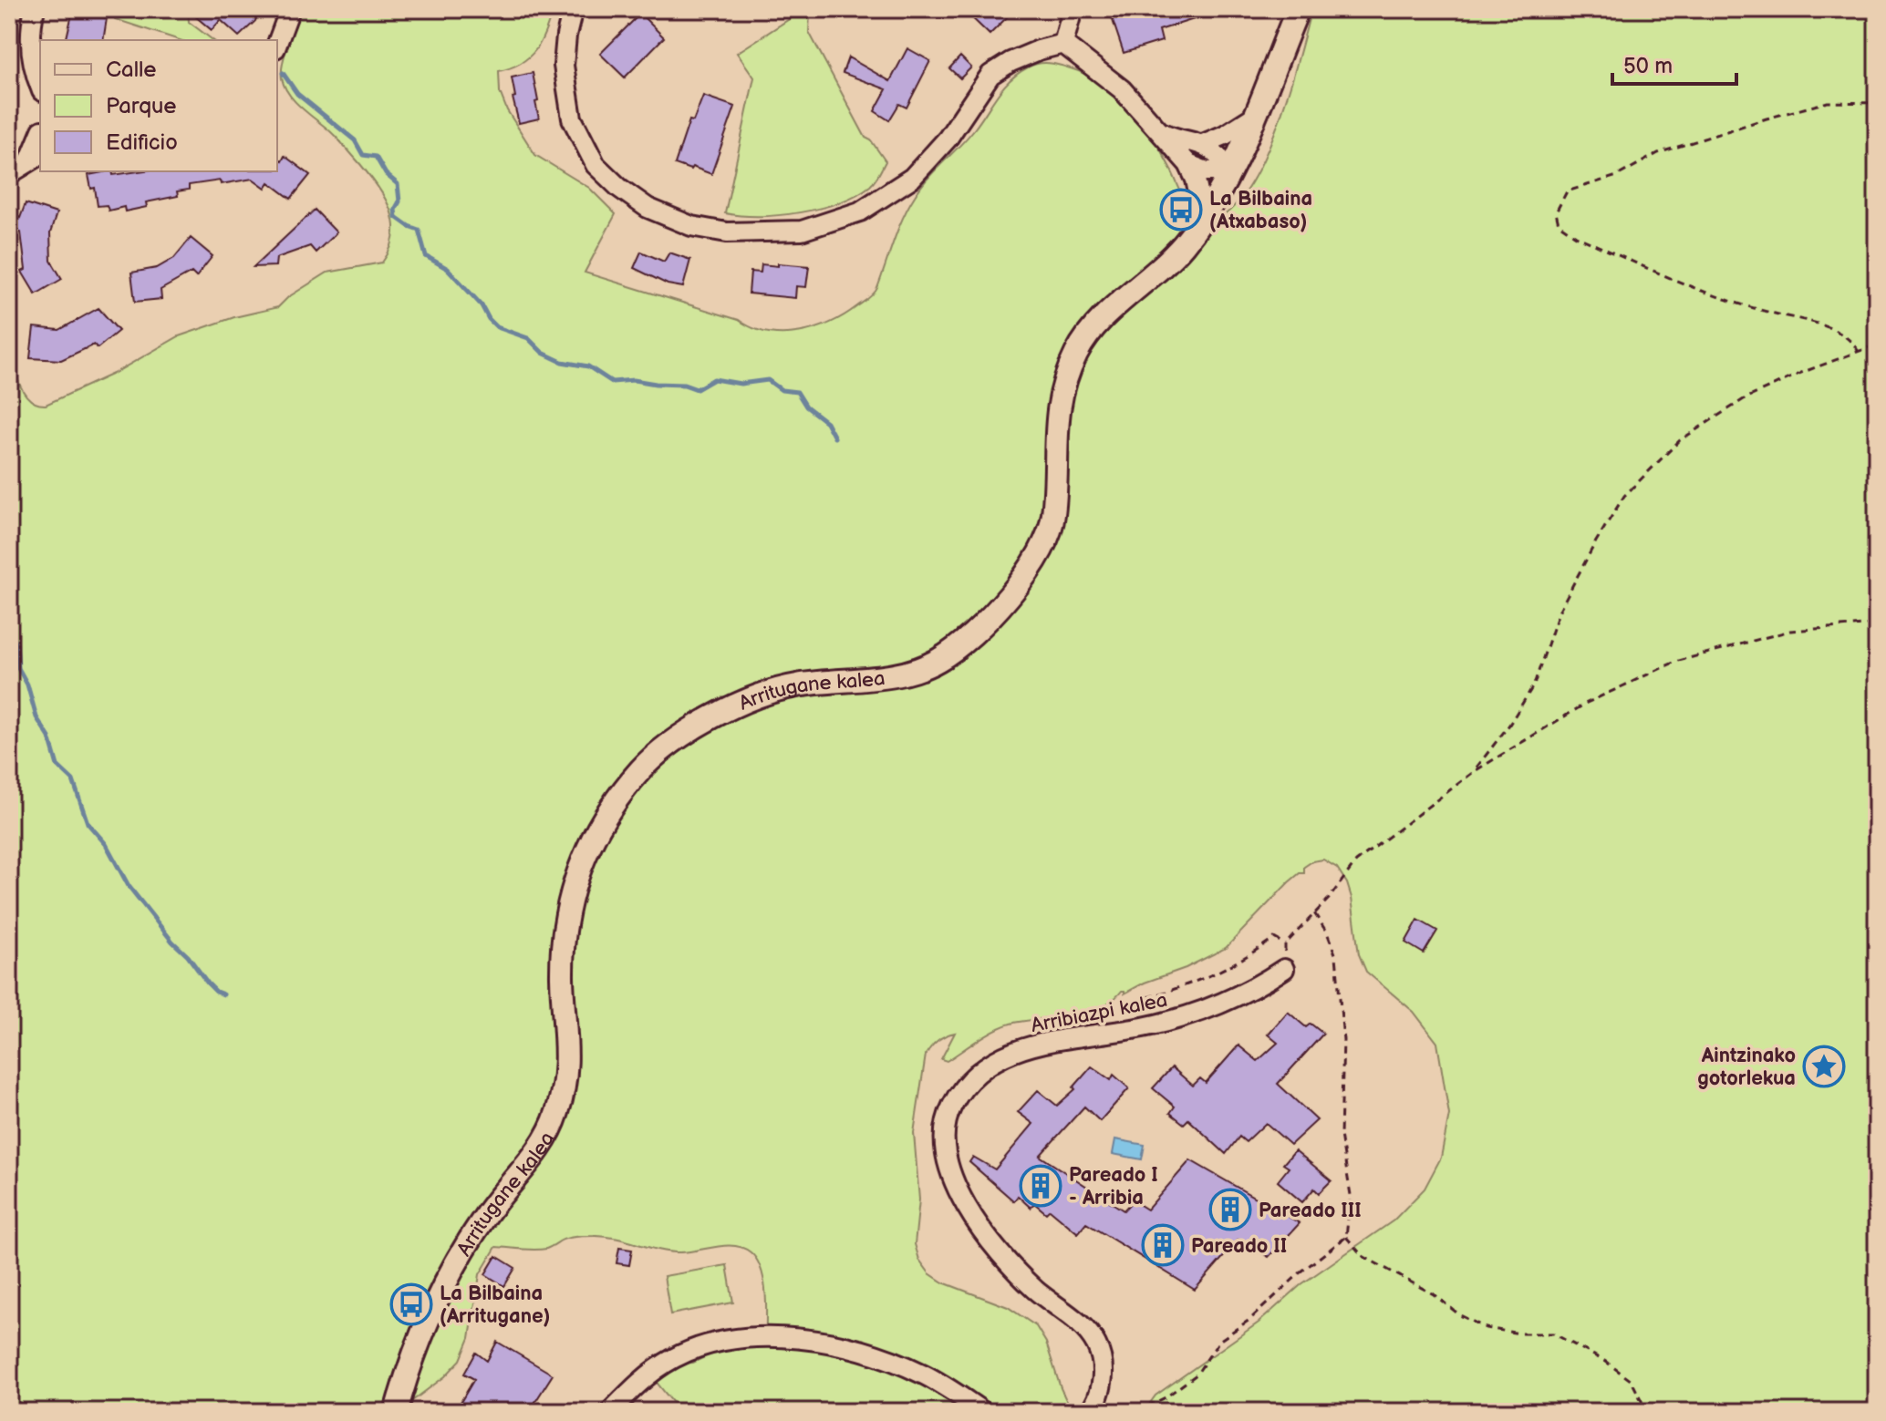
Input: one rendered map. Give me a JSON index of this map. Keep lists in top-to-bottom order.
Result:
{
  "streets": {
    "street": ["Arritugane kalea", "Arribiazpi kalea"]
  },
  "places": {
    "bus stop": ["La Bilbaina (Atxabaso)", "La Bilbaina (Arritugane)"],
    "place": ["Aintzinako gotorlekua"],
    "building": ["Pareado I - Arribia", "Pareado III", "Pareado II"]
  },
  "legend": ["Calle", "Parque", "Edificio"],
  "scale_bar": "50 m"
}
